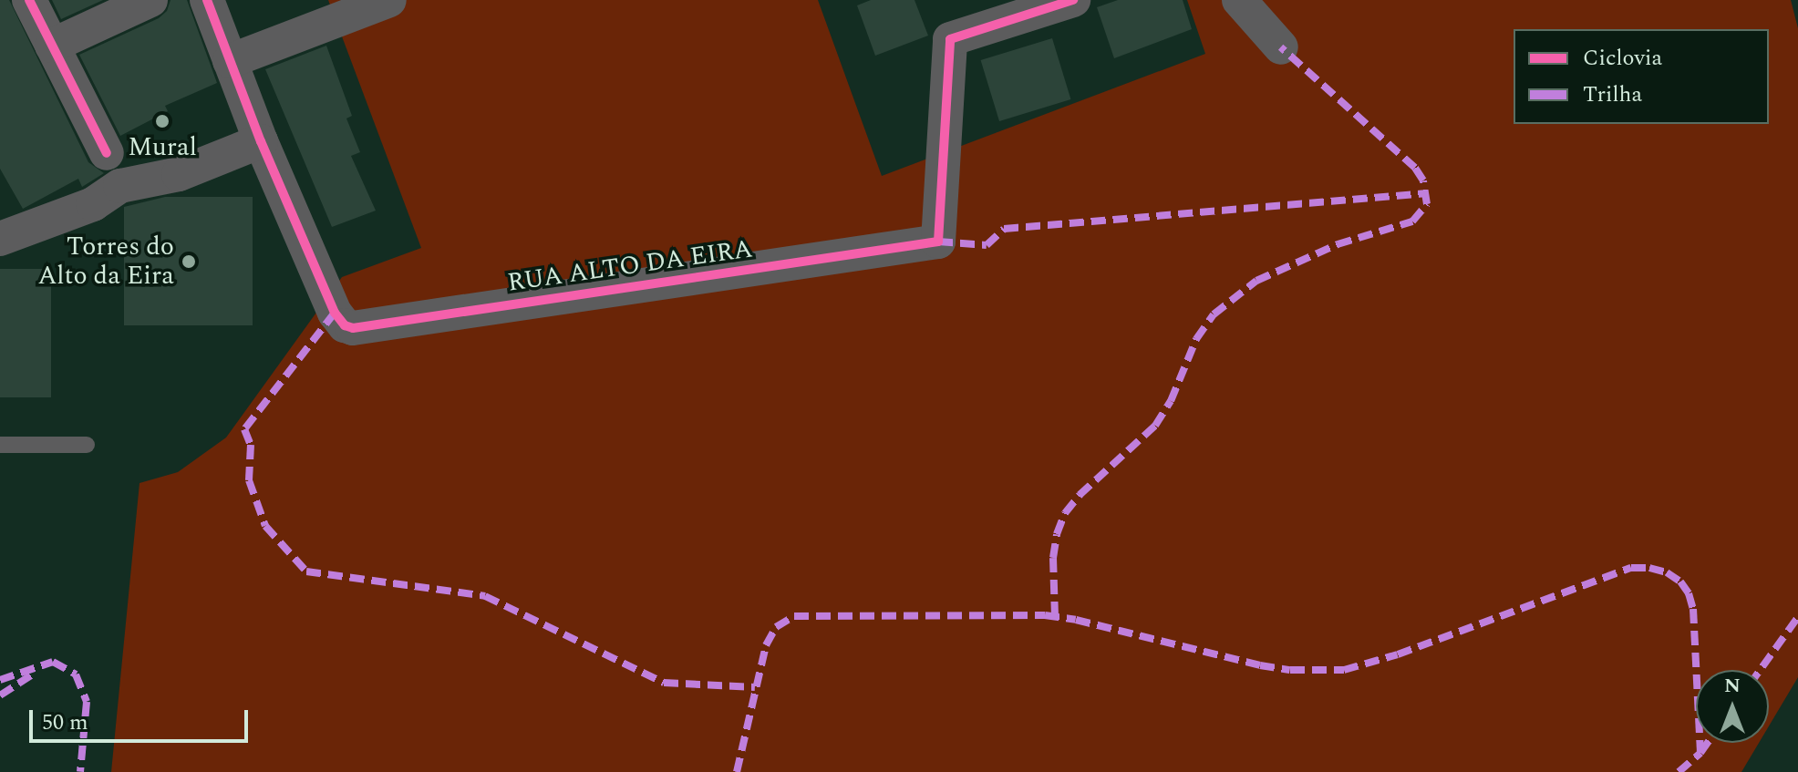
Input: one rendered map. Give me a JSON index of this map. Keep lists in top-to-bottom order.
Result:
{
  "streets": {
    "street": ["RUA ALTO DA EIRA"]
  },
  "places": ["Mural", "Torres do Alto da Eira"],
  "legend": ["Ciclovia", "Trilha"],
  "scale_bar": "50 m",
  "north": "top"
}
